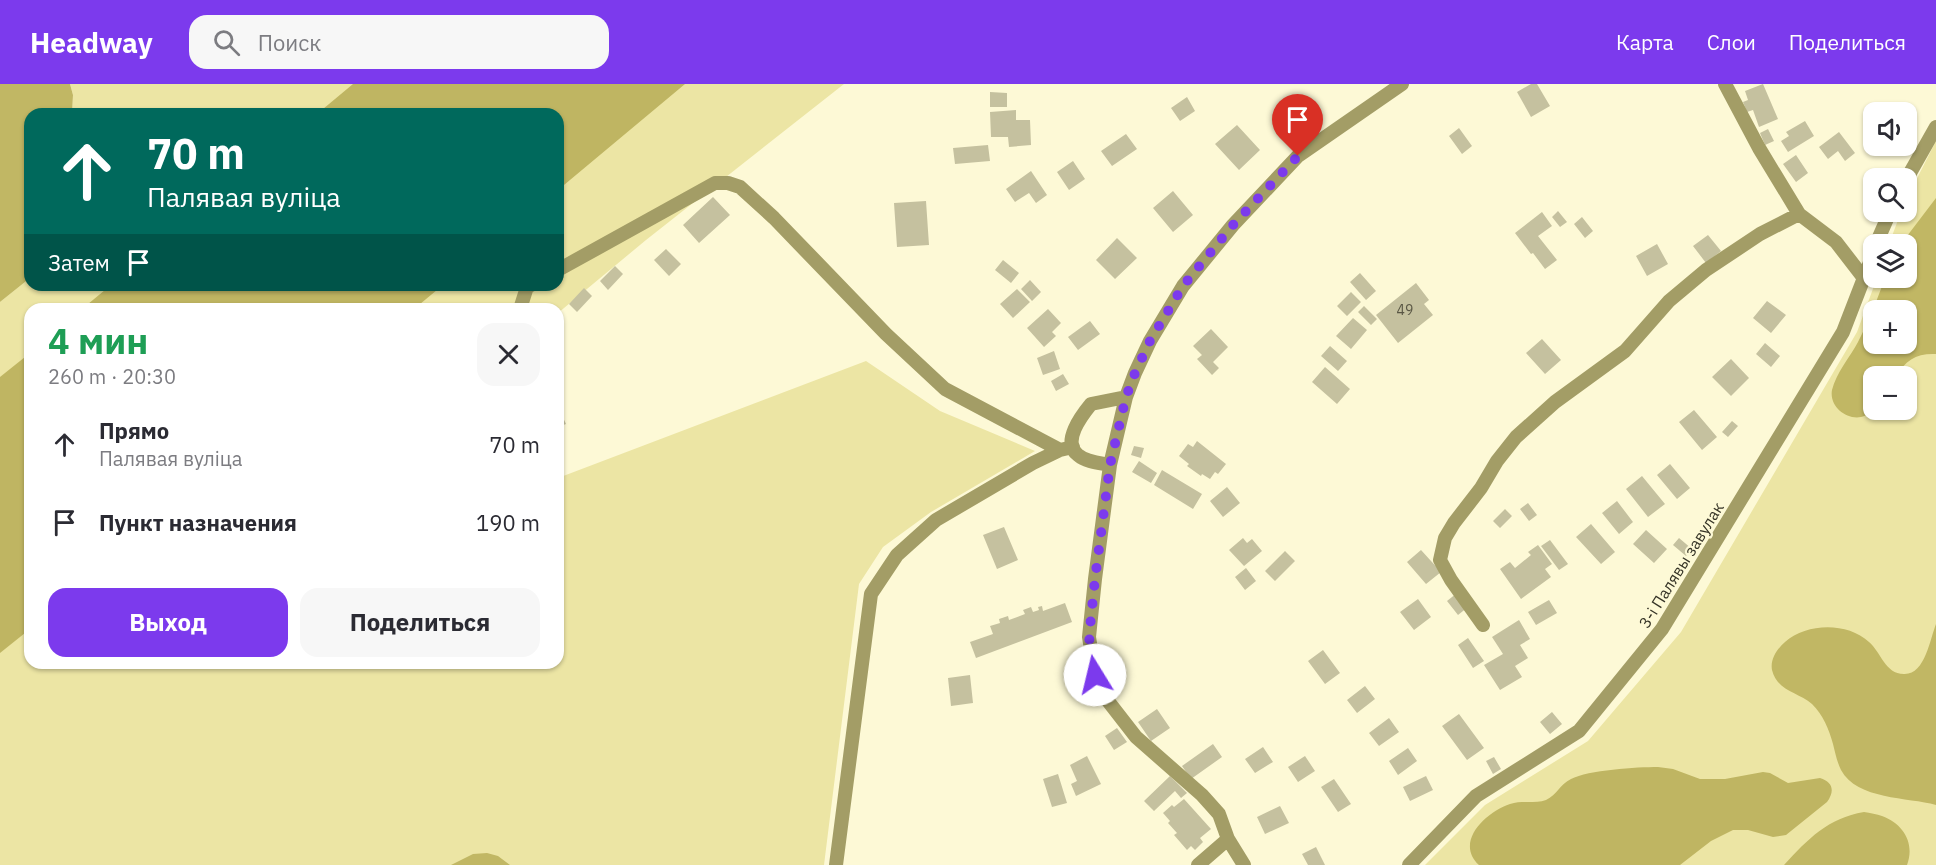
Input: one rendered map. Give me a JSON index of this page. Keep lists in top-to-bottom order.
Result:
{
  "streets": {
    "street": ["3-і Палявы завулак"]
  },
  "house_numbers": ["49"],
  "page": {
    "header": "Headway",
    "search": "Поиск",
    "nav": ["Карта", "Слои", "Поделиться"],
    "map_buttons": ["+", "−"],
    "turn": ["70 m", "Палявая вуліца"],
    "then": "Затем",
    "heading": ["4 мин", "260 m · 20:30"],
    "list": [
      {
        "name": "Прямо",
        "note": "Палявая вуліца",
        "value": "70 m"
      },
      {
        "name": "Пункт назначения",
        "value": "190 m"
      }
    ],
    "buttons": ["Выход", "Поделиться"]
  }
}
